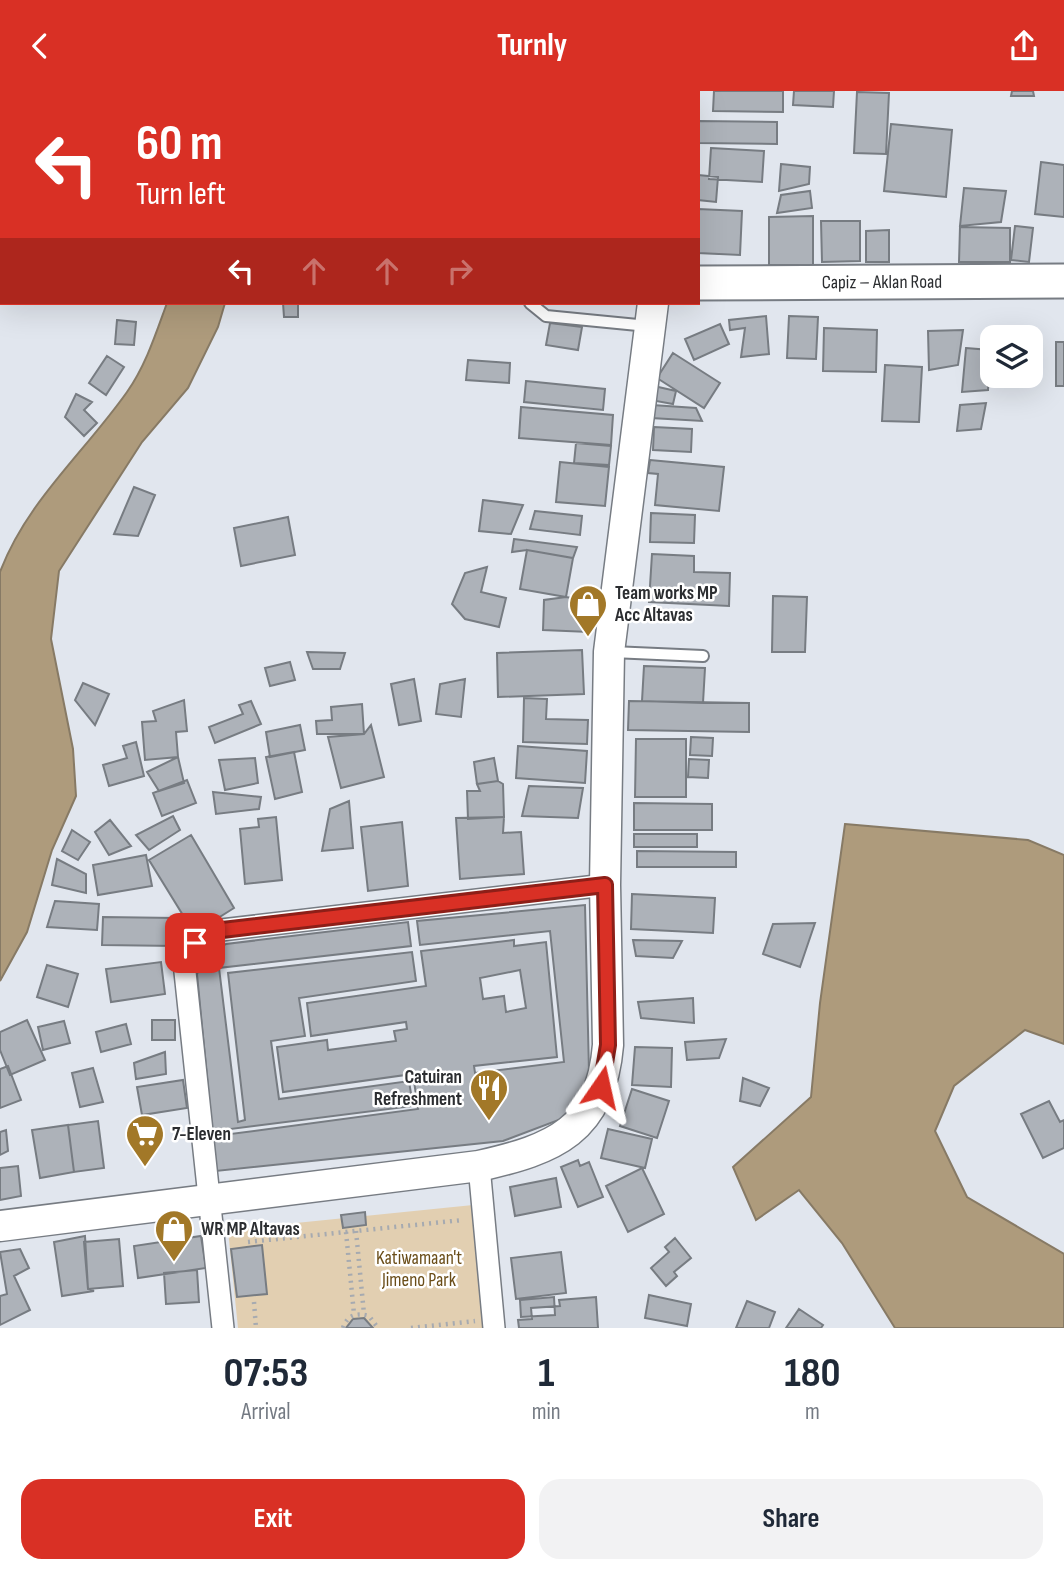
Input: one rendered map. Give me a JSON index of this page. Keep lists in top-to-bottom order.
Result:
{
  "streets": {
    "main road": ["Capiz – Aklan Road"]
  },
  "parks": ["Katiwamaan't Jimeno Park"],
  "places": {
    "shop": ["Team works MP Acc Altavas", "WR MP Altavas"],
    "restaurant": ["Catuiran Refreshment"],
    "supermarket": ["7-Eleven"]
  },
  "page": {
    "header": "Turnly",
    "turn": ["60 m", "Turn left"],
    "eta": [
      "07:53",
      "Arrival",
      "1",
      "min",
      "180",
      "m"
    ],
    "buttons": ["Exit", "Share"]
  }
}
